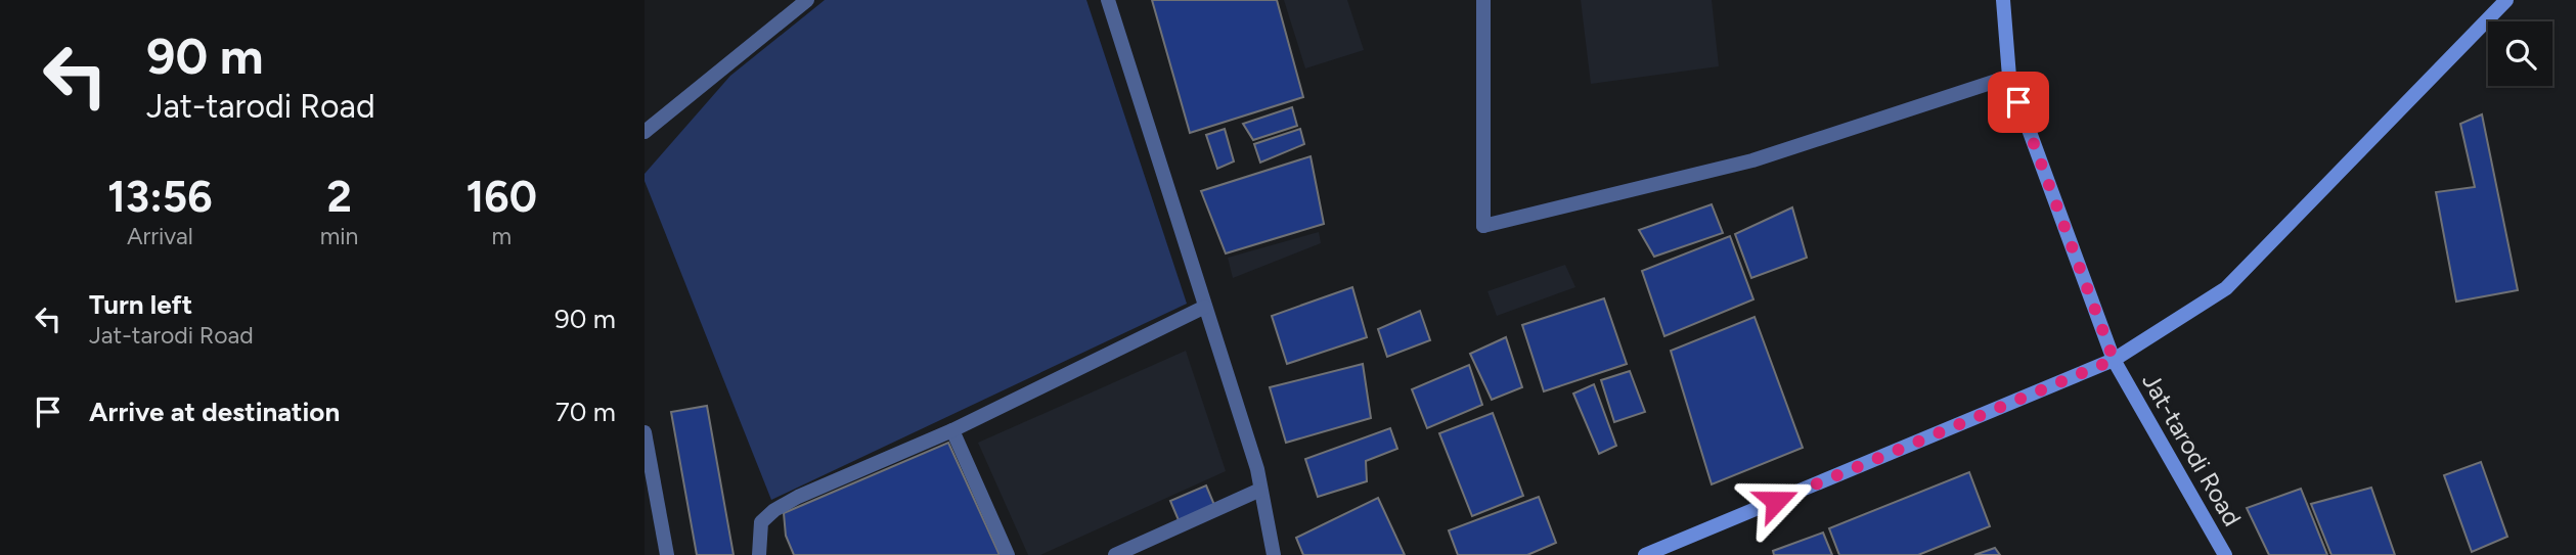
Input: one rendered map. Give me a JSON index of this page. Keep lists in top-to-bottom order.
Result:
{
  "streets": {
    "street": ["Jat-tarodi Road"]
  },
  "page": {
    "turn": ["90 m", "Jat-tarodi Road"],
    "eta": [
      "13:56",
      "Arrival",
      "2",
      "min",
      "160",
      "m"
    ],
    "list": [
      {
        "name": "Turn left",
        "note": "Jat-tarodi Road",
        "value": "90 m"
      },
      {
        "name": "Arrive at destination",
        "value": "70 m"
      }
    ]
  }
}
